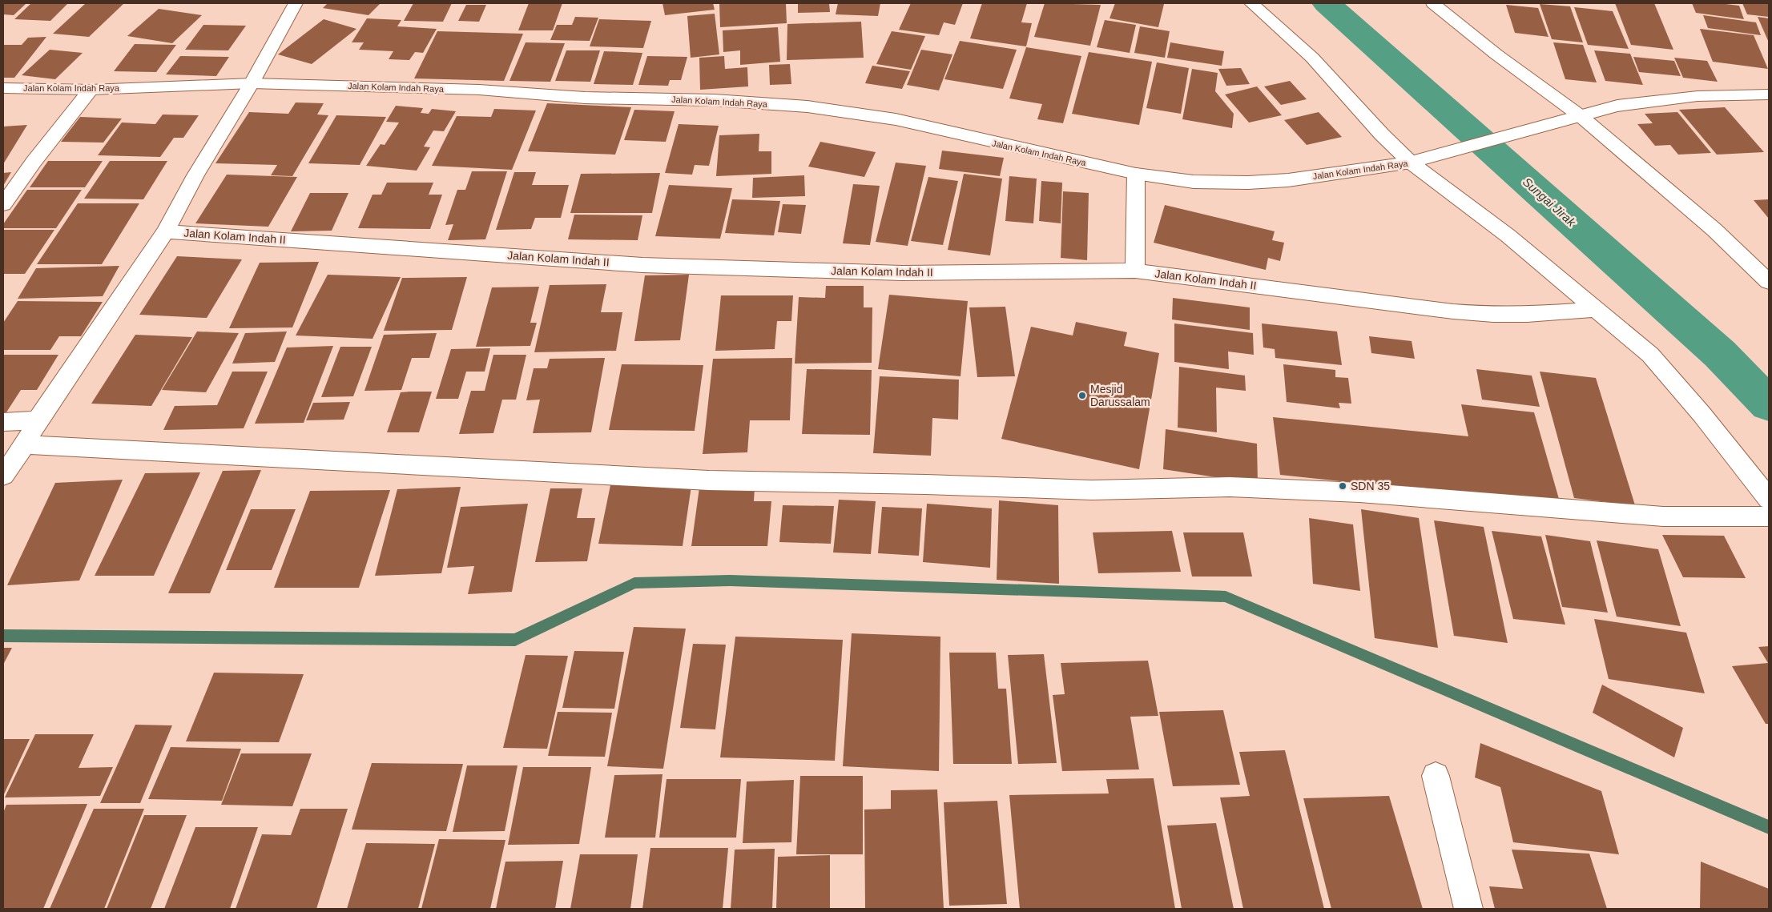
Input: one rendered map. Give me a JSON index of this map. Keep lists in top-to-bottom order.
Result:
{
  "streets": {
    "street": ["Jalan Kolam Indah Raya", "Jalan Kolam Indah II"]
  },
  "water": ["Sungai Jirak"],
  "places": ["Mesjid Darussalam", "SDN 35"]
}
